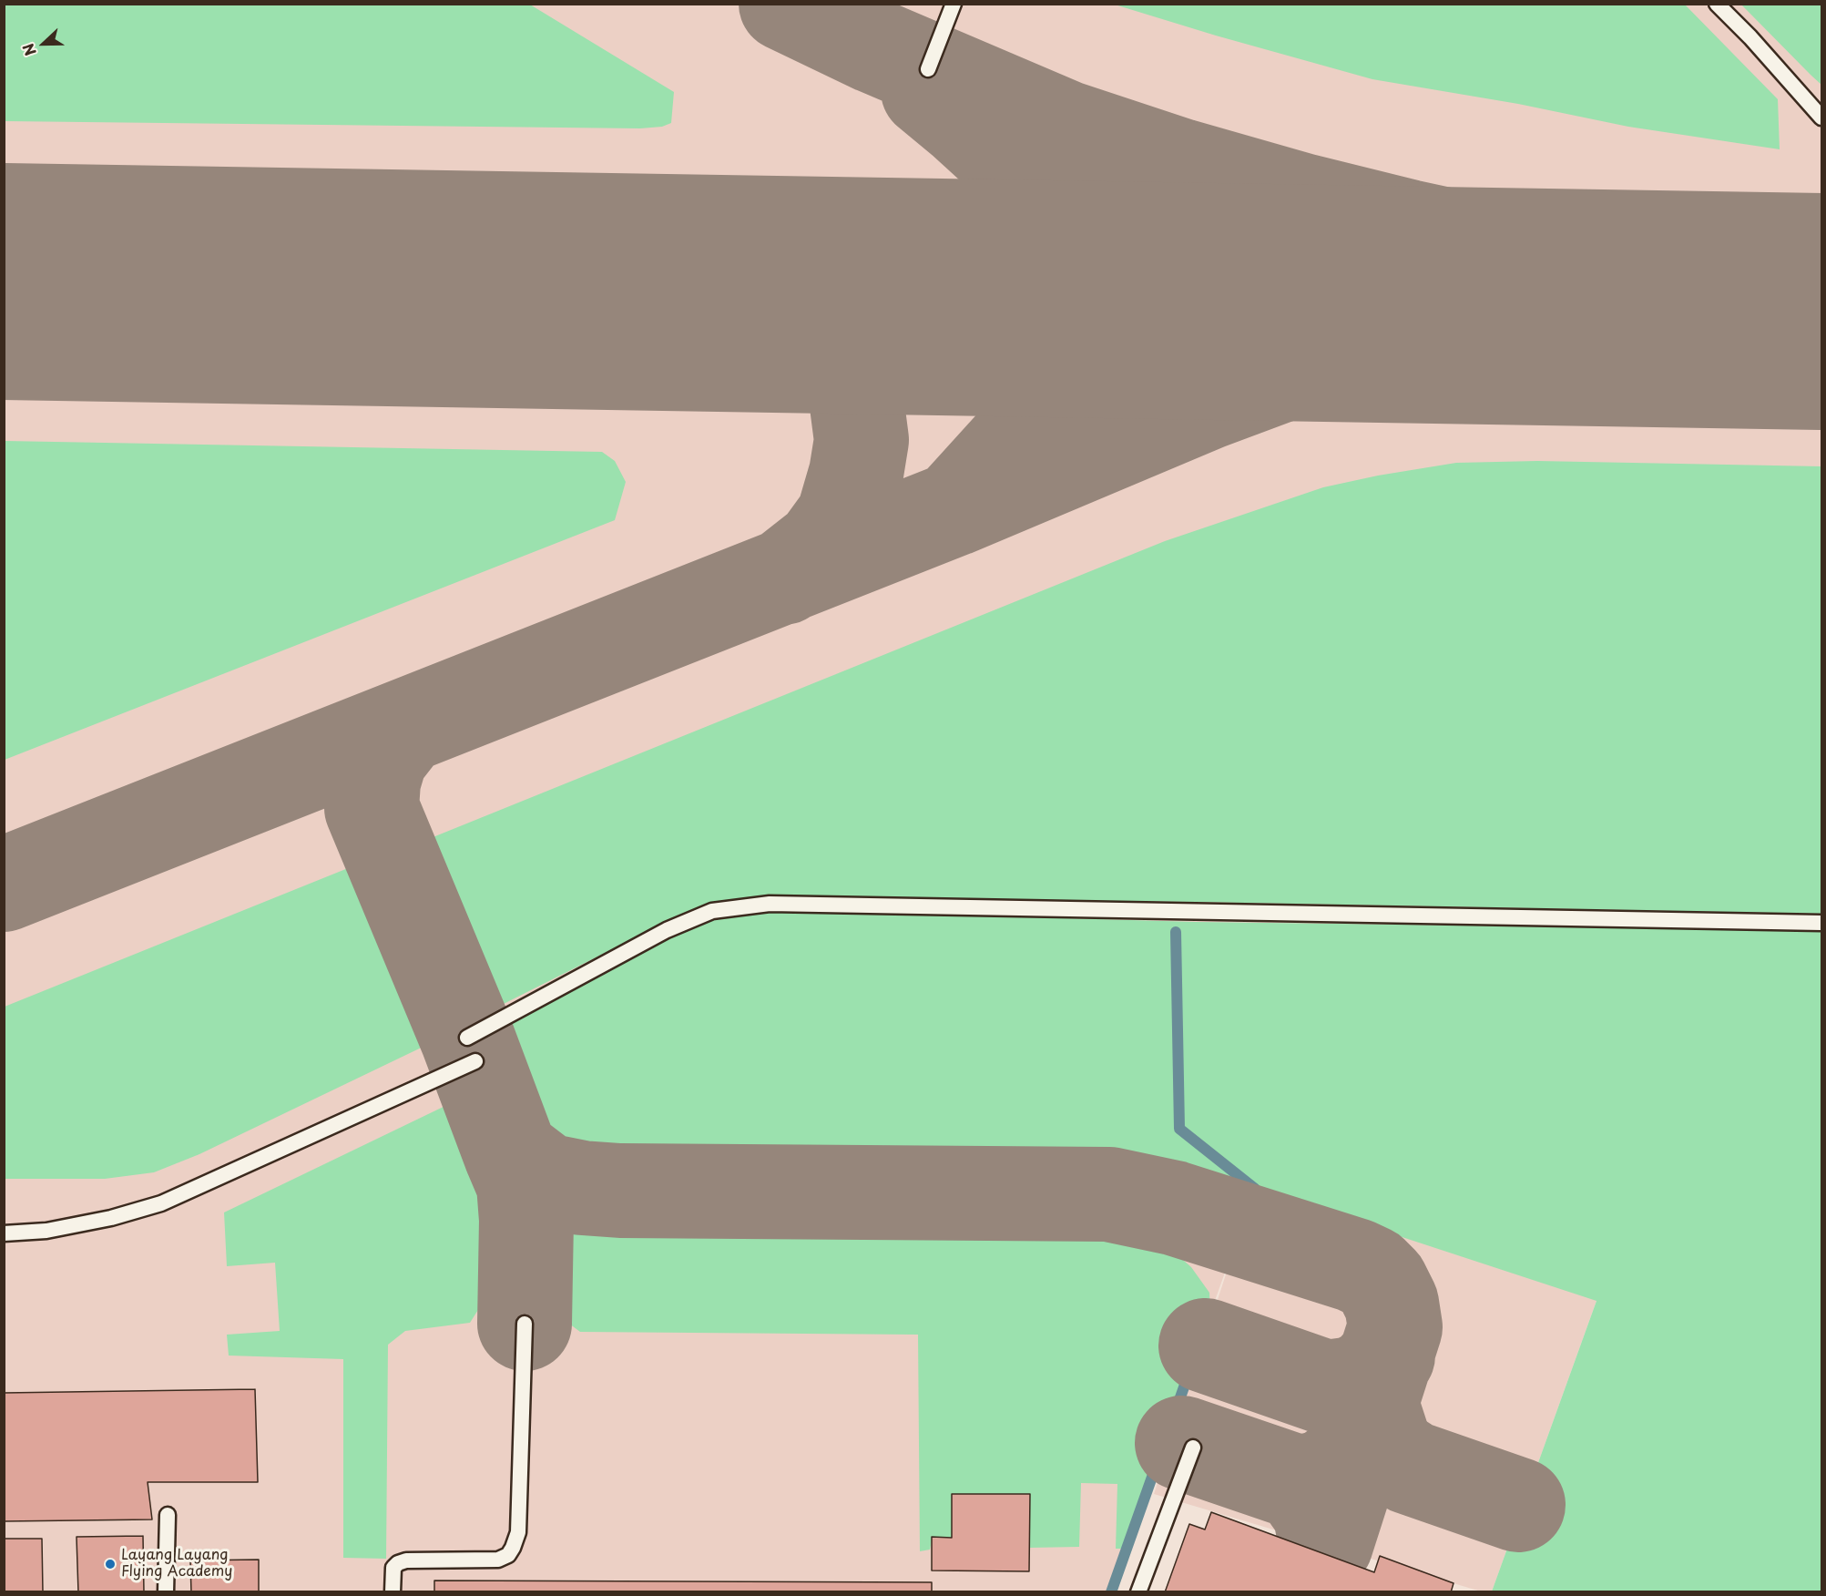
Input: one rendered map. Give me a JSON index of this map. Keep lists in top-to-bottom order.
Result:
{
  "places": ["Layang Layang Flying Academy"],
  "north": "left"
}
